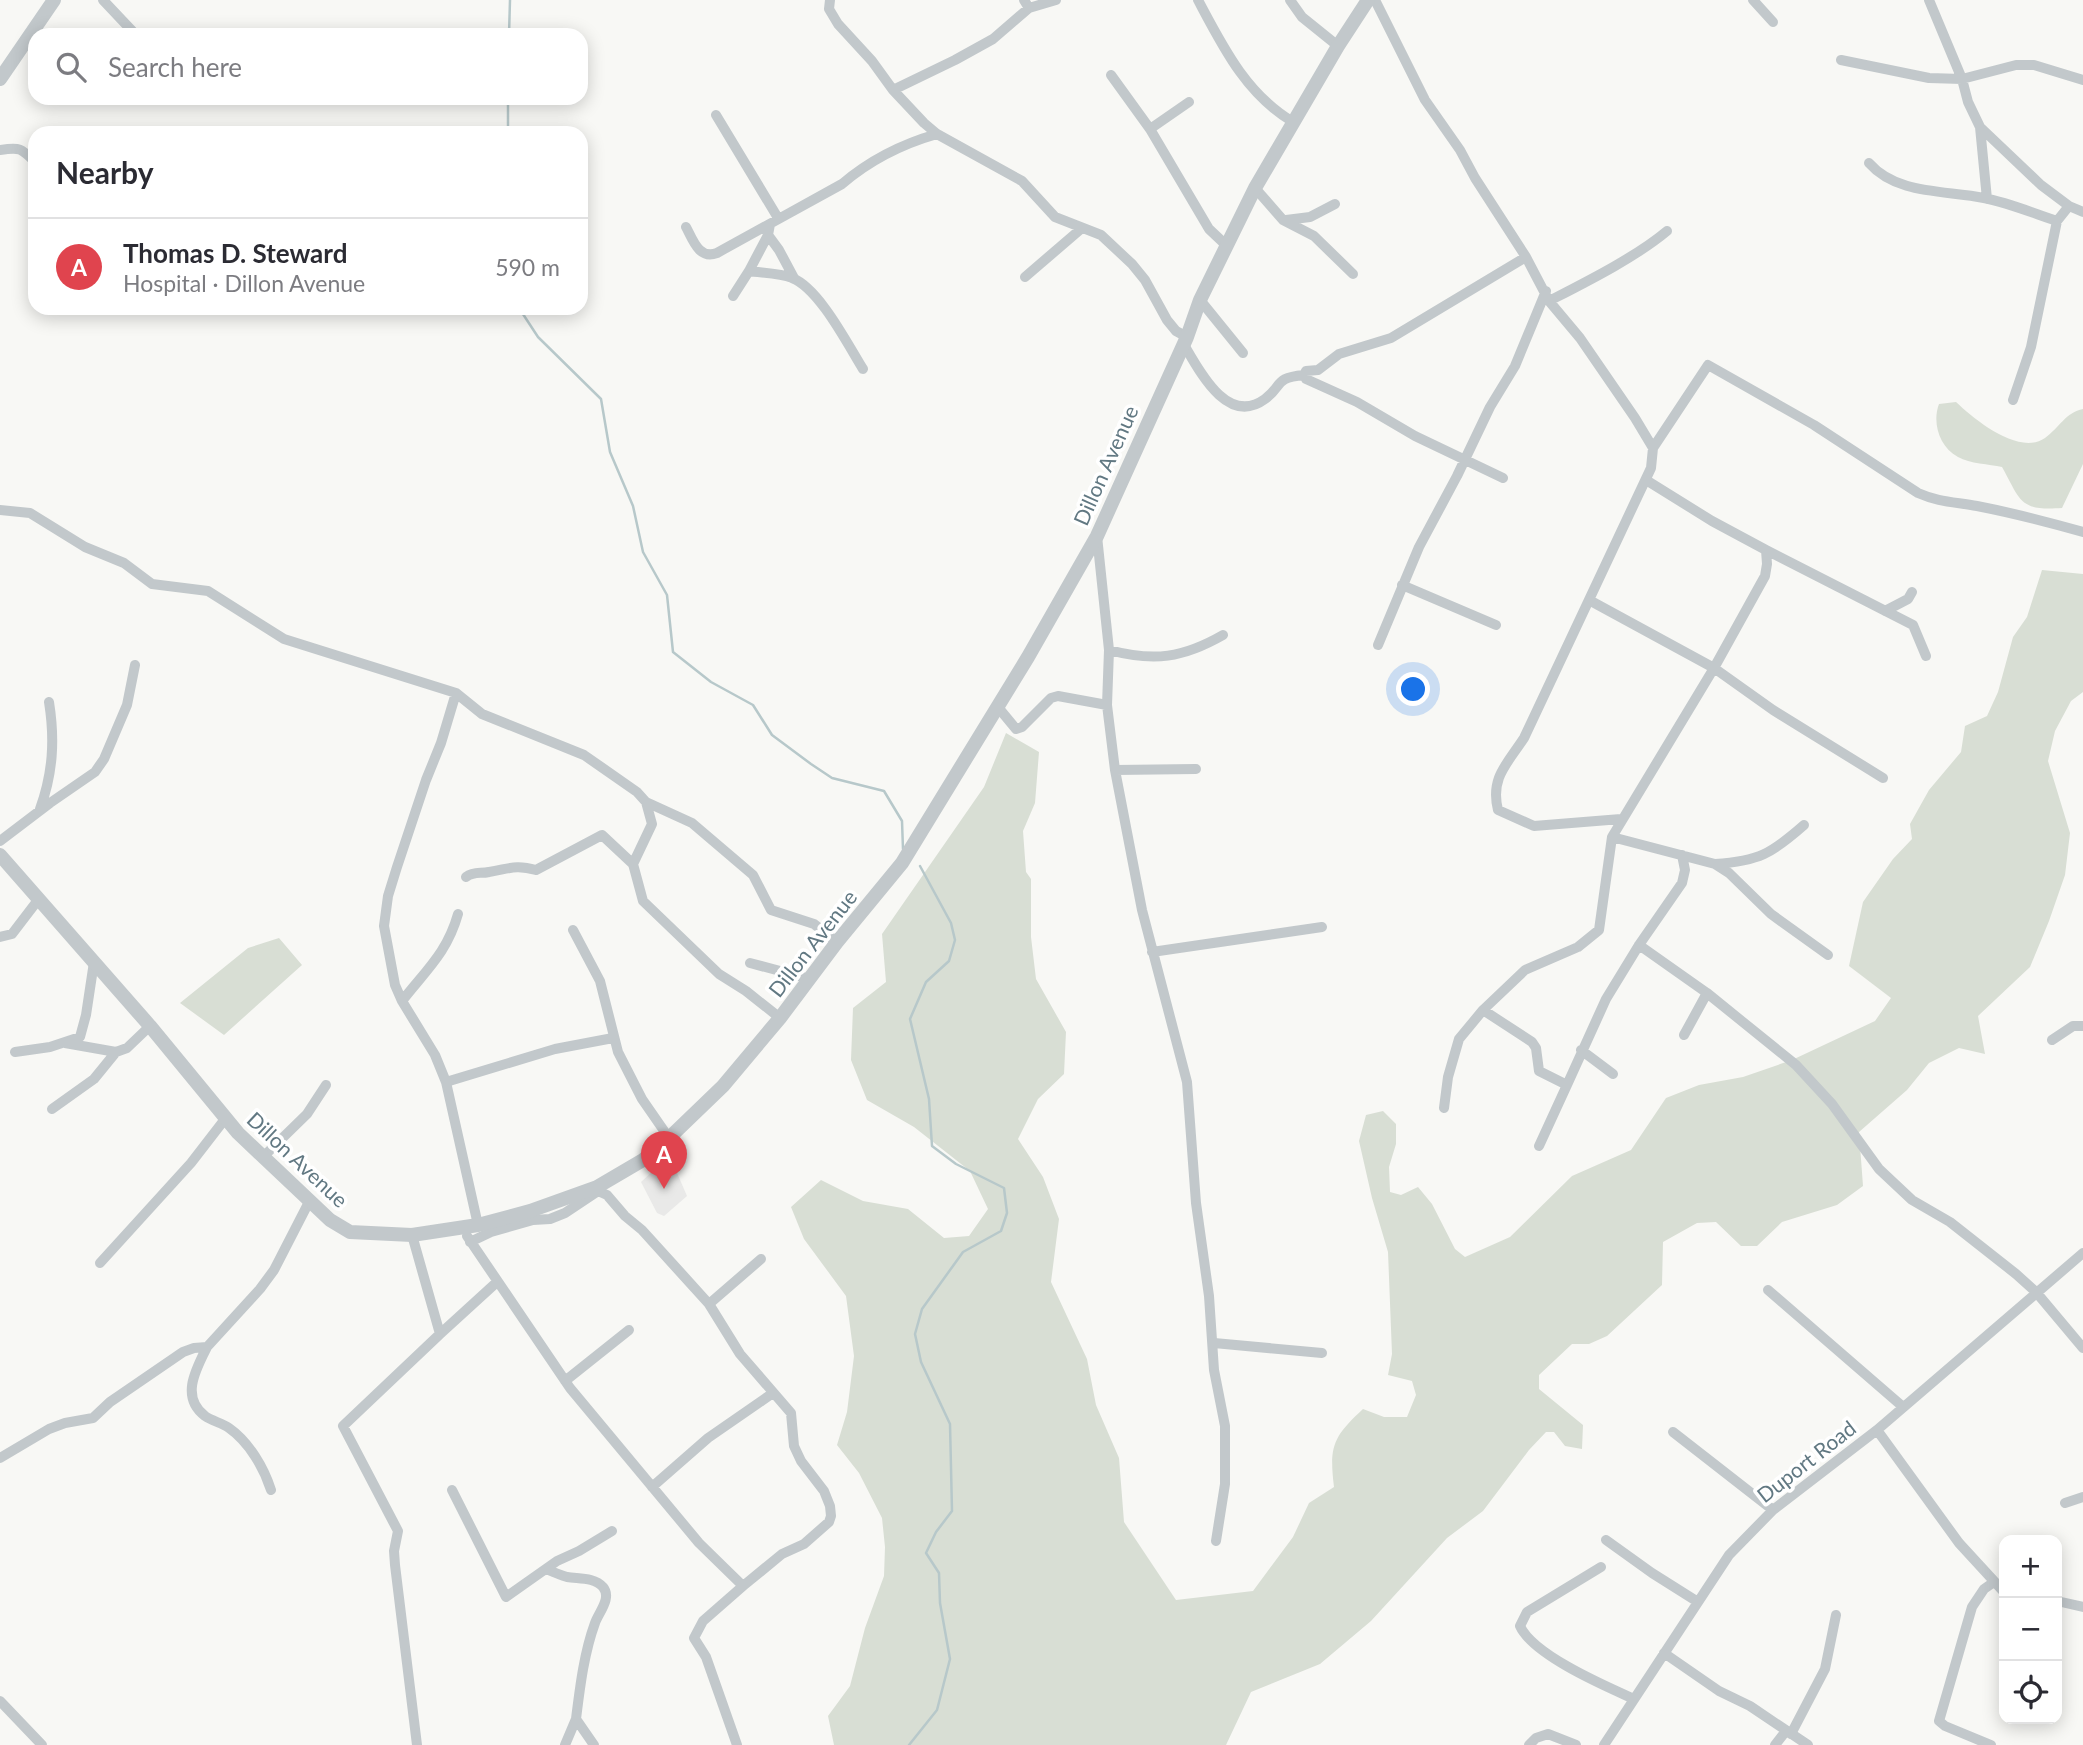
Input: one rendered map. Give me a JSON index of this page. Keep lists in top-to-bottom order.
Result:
{
  "streets": {
    "street": ["Dillon Avenue", "Duport Road"]
  },
  "page": {
    "search": "Search here",
    "heading": "Nearby",
    "list": [
      {
        "mark": "A",
        "name": "Thomas D. Steward",
        "note": "Hospital · Dillon Avenue",
        "value": "590 m"
      }
    ],
    "pins": "A",
    "map_buttons": ["+", "−"]
  }
}
